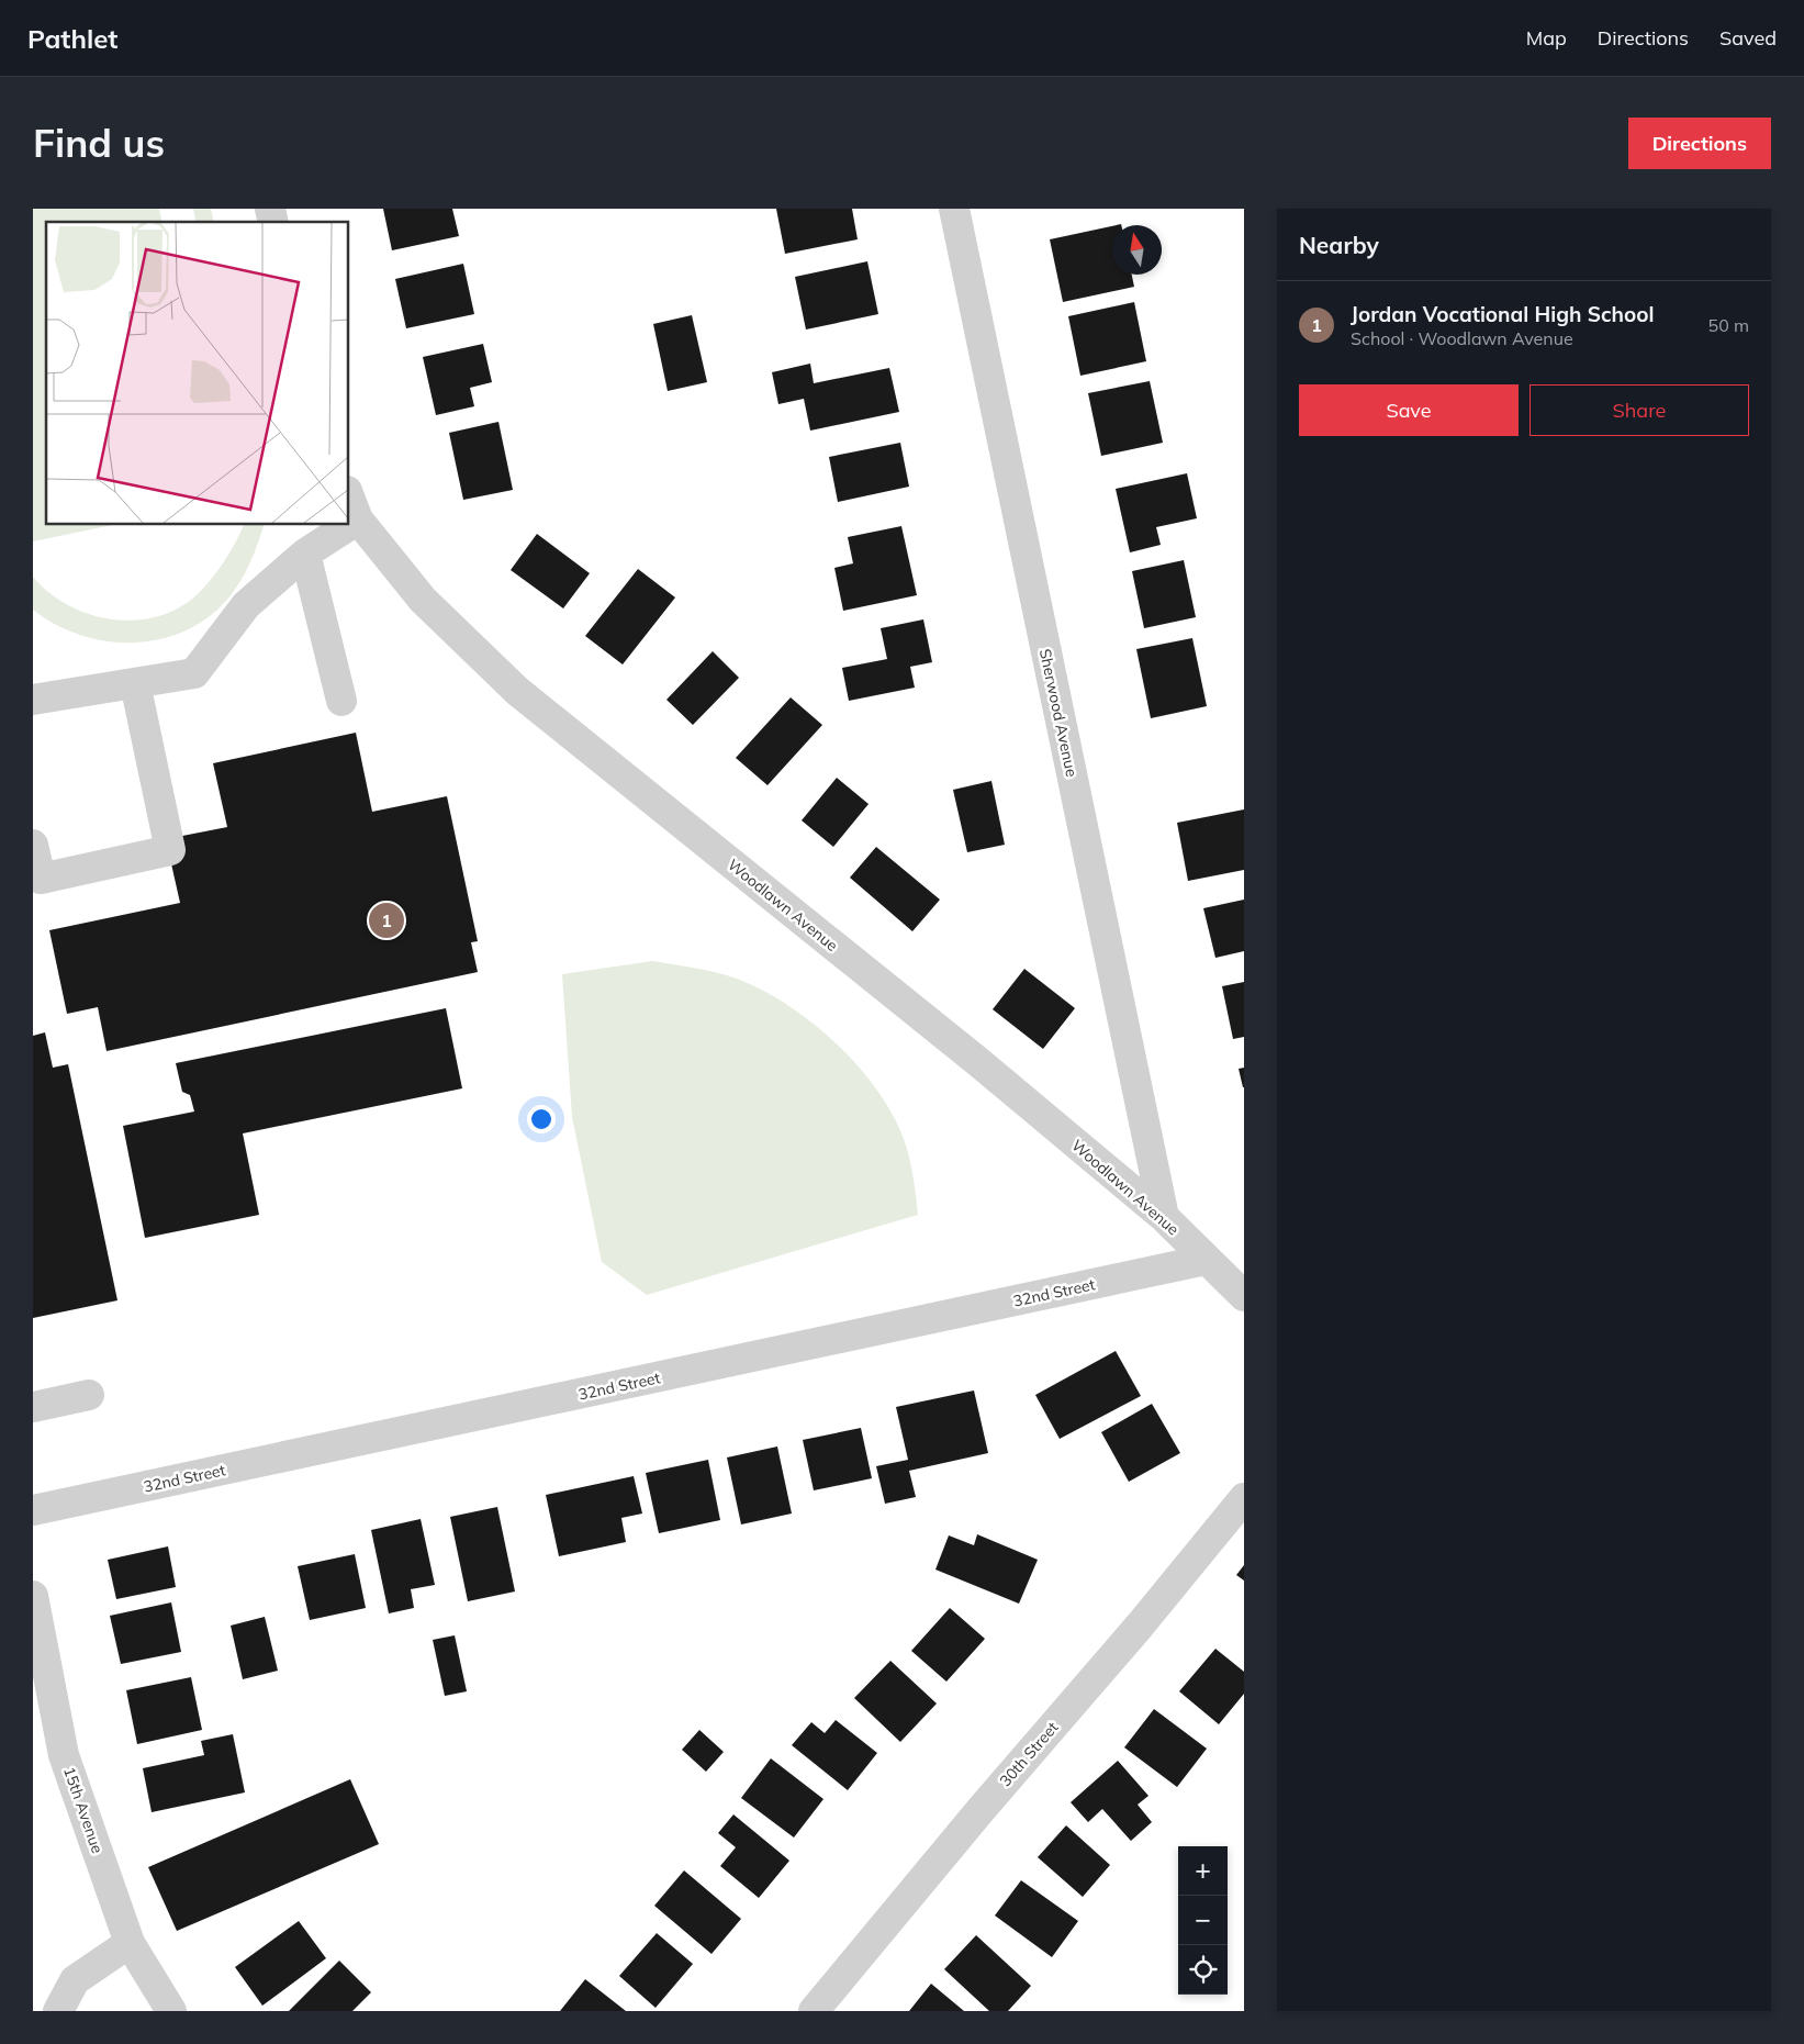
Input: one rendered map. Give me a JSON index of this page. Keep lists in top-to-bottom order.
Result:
{
  "streets": {
    "street": [
      "Sherwood Avenue",
      "Woodlawn Avenue",
      "32nd Street",
      "30th Street",
      "15th Avenue"
    ]
  },
  "crossings": [
    ["Sherwood Avenue", "Woodlawn Avenue"],
    ["Woodlawn Avenue", "32nd Street"]
  ],
  "north": "top",
  "page": {
    "header": "Pathlet",
    "nav": ["Map", "Directions", "Saved"],
    "buttons": [
      "Directions",
      ["Save", "Share"]
    ],
    "title": "Find us",
    "heading": "Nearby",
    "list": [
      {
        "mark": "1",
        "name": "Jordan Vocational High School",
        "note": "School · Woodlawn Avenue",
        "value": "50 m"
      }
    ],
    "pins": "1",
    "map_buttons": ["+", "−"]
  }
}
